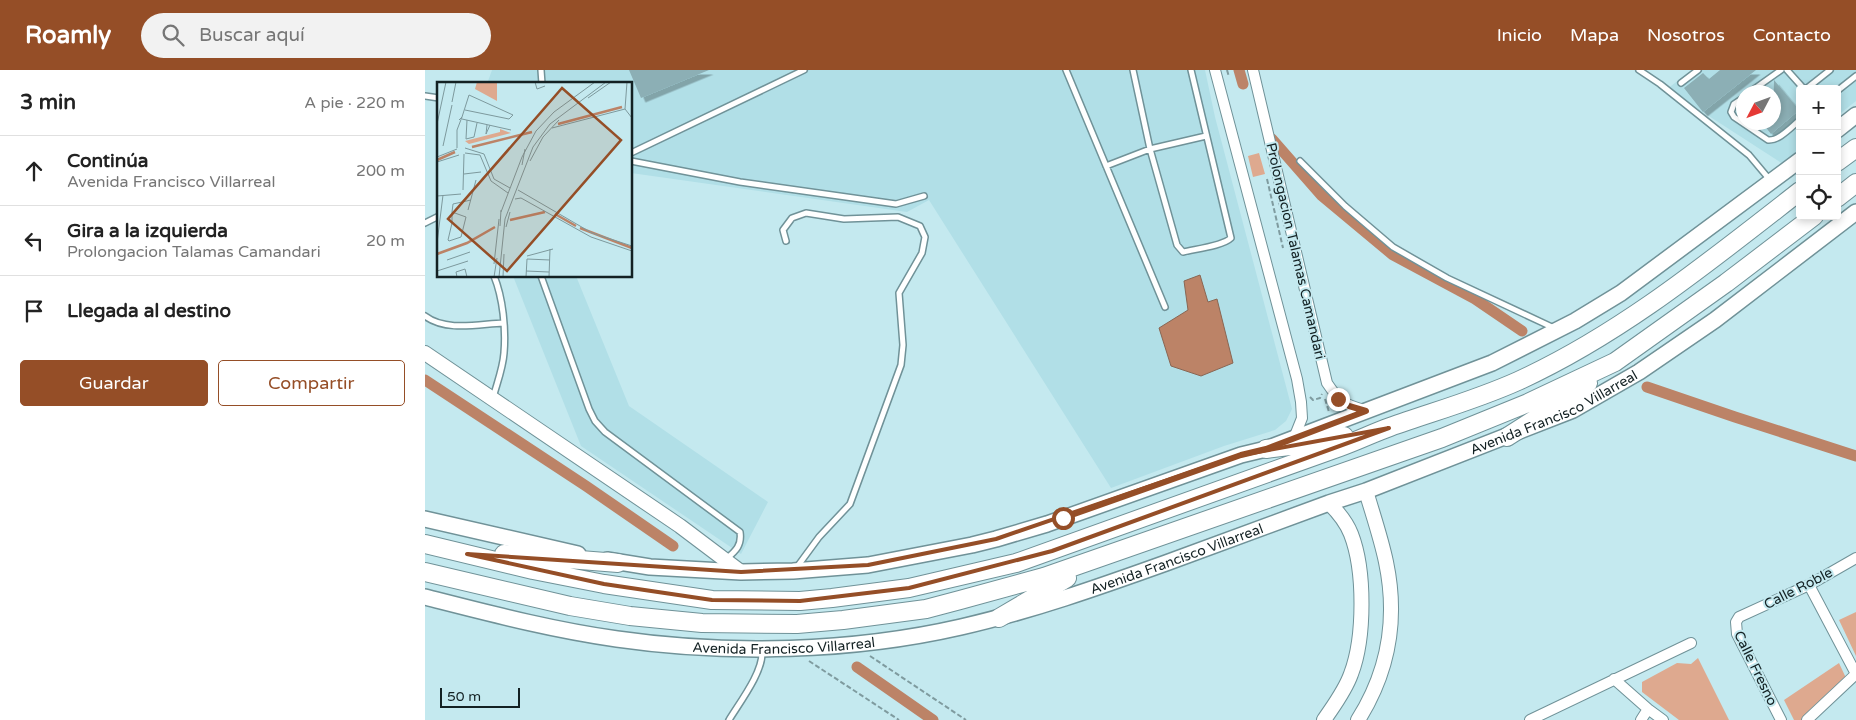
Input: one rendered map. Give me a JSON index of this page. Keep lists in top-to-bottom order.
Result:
{
  "streets": {
    "highway": ["Avenida Francisco Villarreal"],
    "street": ["Prolongacion Talamas Camandari", "Calle Roble", "Calle Fresno"]
  },
  "crossings": [
    ["Calle Roble", "Calle Fresno"]
  ],
  "scale_bar": "50 m",
  "north": "bottom left",
  "page": {
    "header": "Roamly",
    "search": "Buscar aquí",
    "nav": [
      "Inicio",
      "Mapa",
      "Nosotros",
      "Contacto"
    ],
    "heading": ["3 min", "A pie · 220 m"],
    "map_buttons": ["+", "−"],
    "list": [
      ["Continúa", "Avenida Francisco Villarreal", "200 m"],
      ["Gira a la izquierda", "Prolongacion Talamas Camandari", "20 m"],
      "Llegada al destino"
    ],
    "buttons": ["Guardar", "Compartir"],
    "scale": "50 m"
  }
}
